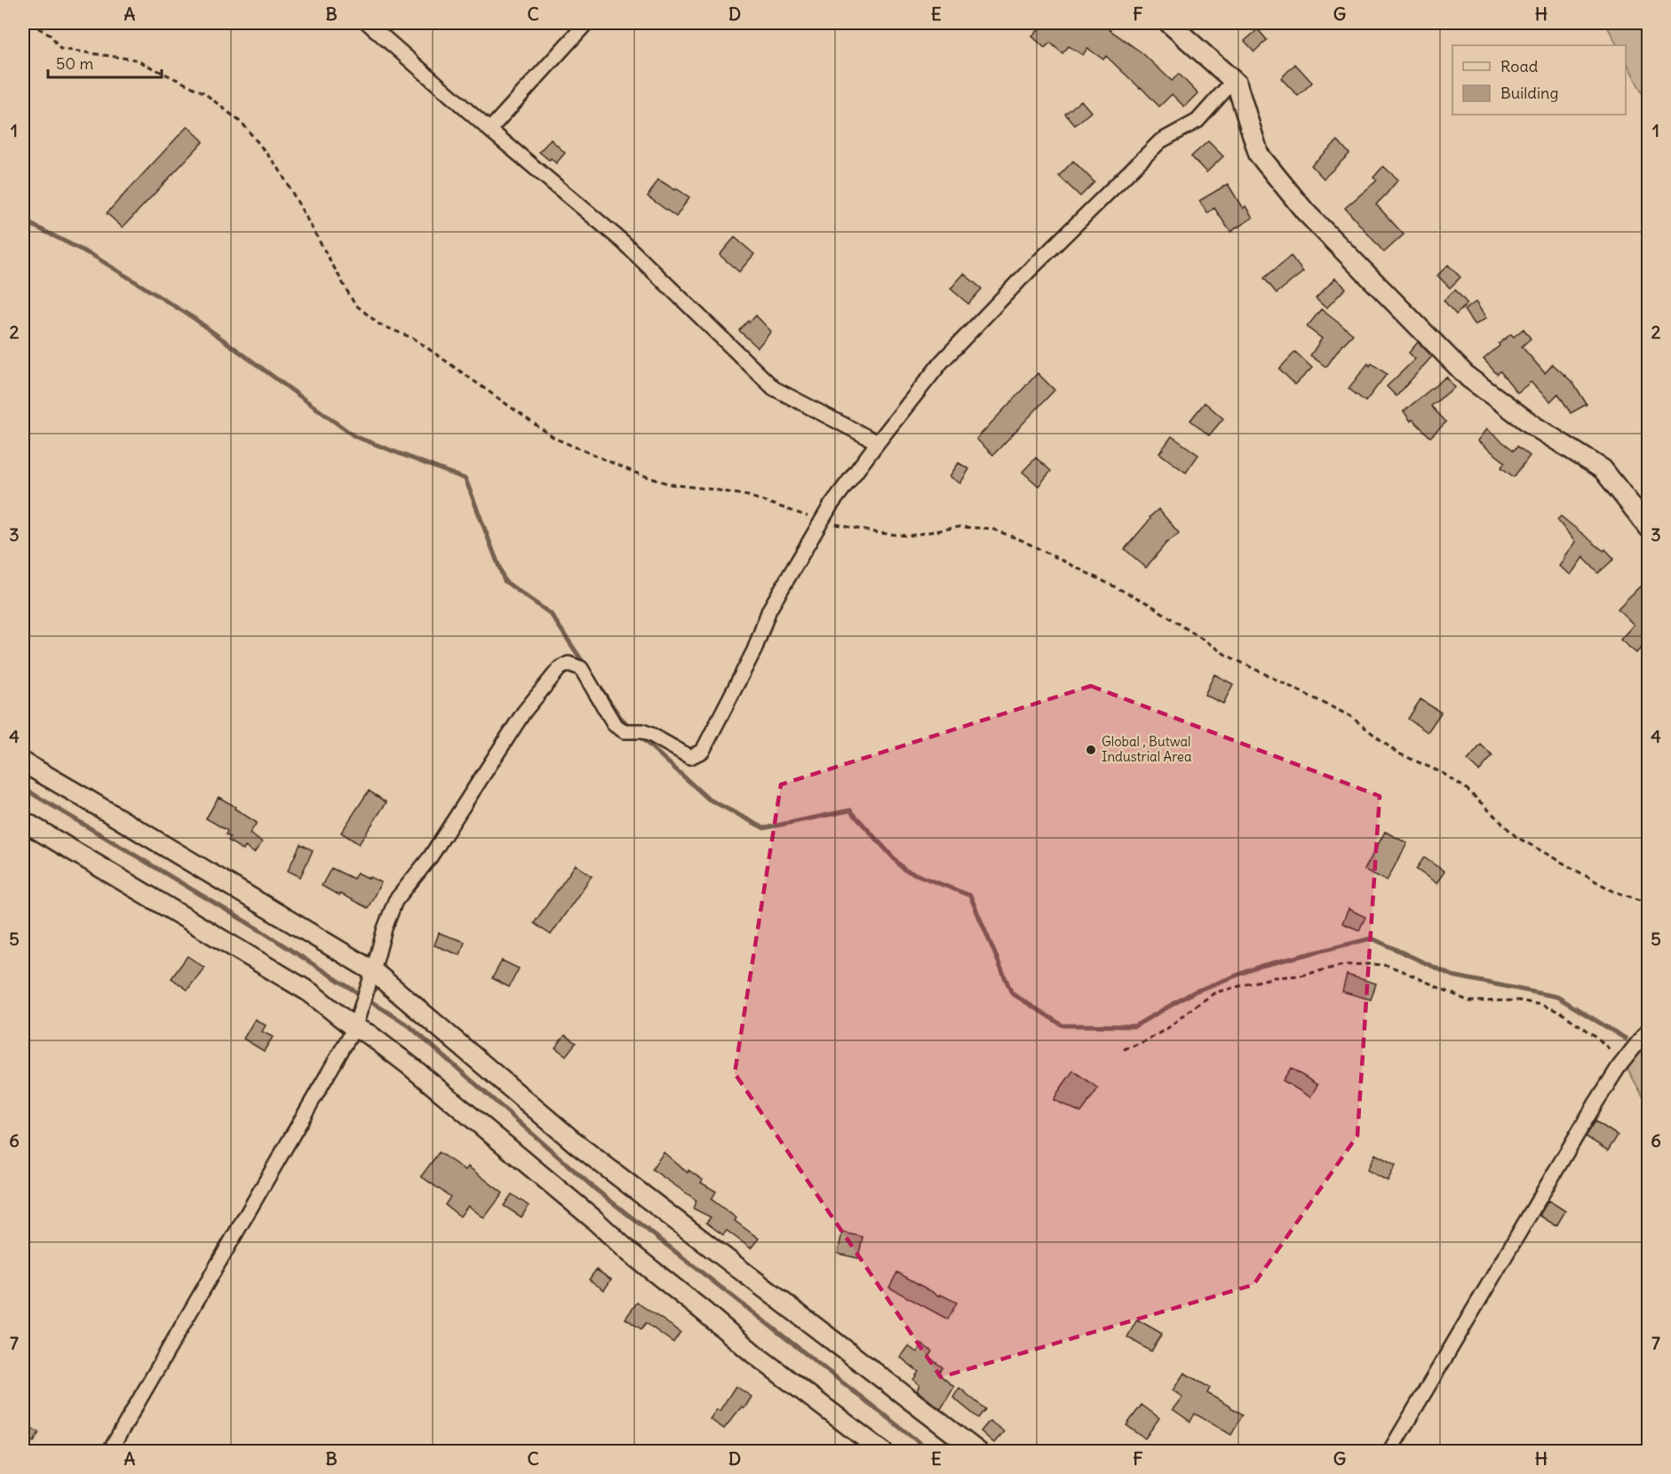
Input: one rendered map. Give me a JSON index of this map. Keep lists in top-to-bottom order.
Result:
{
  "places": ["Global , Butwal Industrial Area"],
  "legend": ["Road", "Building"],
  "scale_bar": "50 m",
  "grid": {
    "columns": [
      "A",
      "B",
      "C",
      "D",
      "E",
      "F",
      "G",
      "H"
    ],
    "rows": [
      "1",
      "2",
      "3",
      "4",
      "5",
      "6",
      "7"
    ]
  }
}
